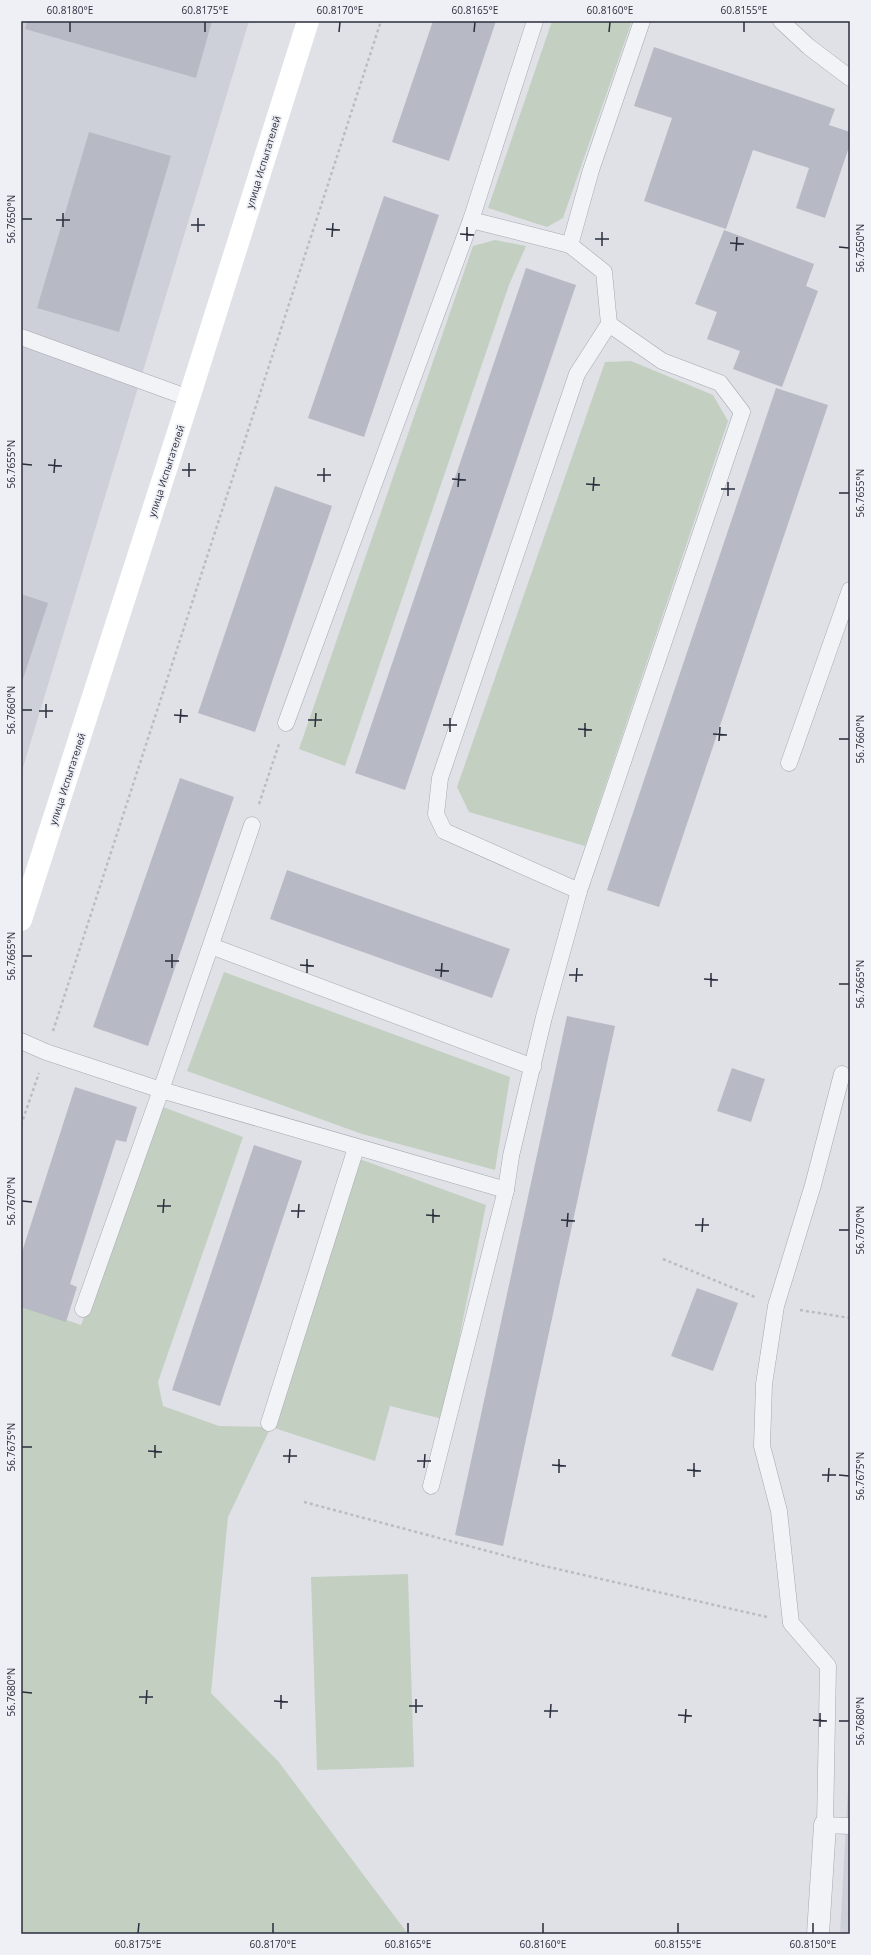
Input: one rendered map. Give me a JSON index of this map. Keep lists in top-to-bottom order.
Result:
{
  "streets": {
    "main road": ["улица Испытателей"]
  },
  "coordinates": [
    "60.8180°E",
    "60.8175°E",
    "60.8170°E",
    "60.8165°E",
    "60.8160°E",
    "60.8155°E",
    "56.7650°N",
    "56.7655°N",
    "56.7660°N",
    "56.7665°N",
    "56.7670°N",
    "56.7675°N",
    "56.7680°N",
    "60.8150°E"
  ]
}
